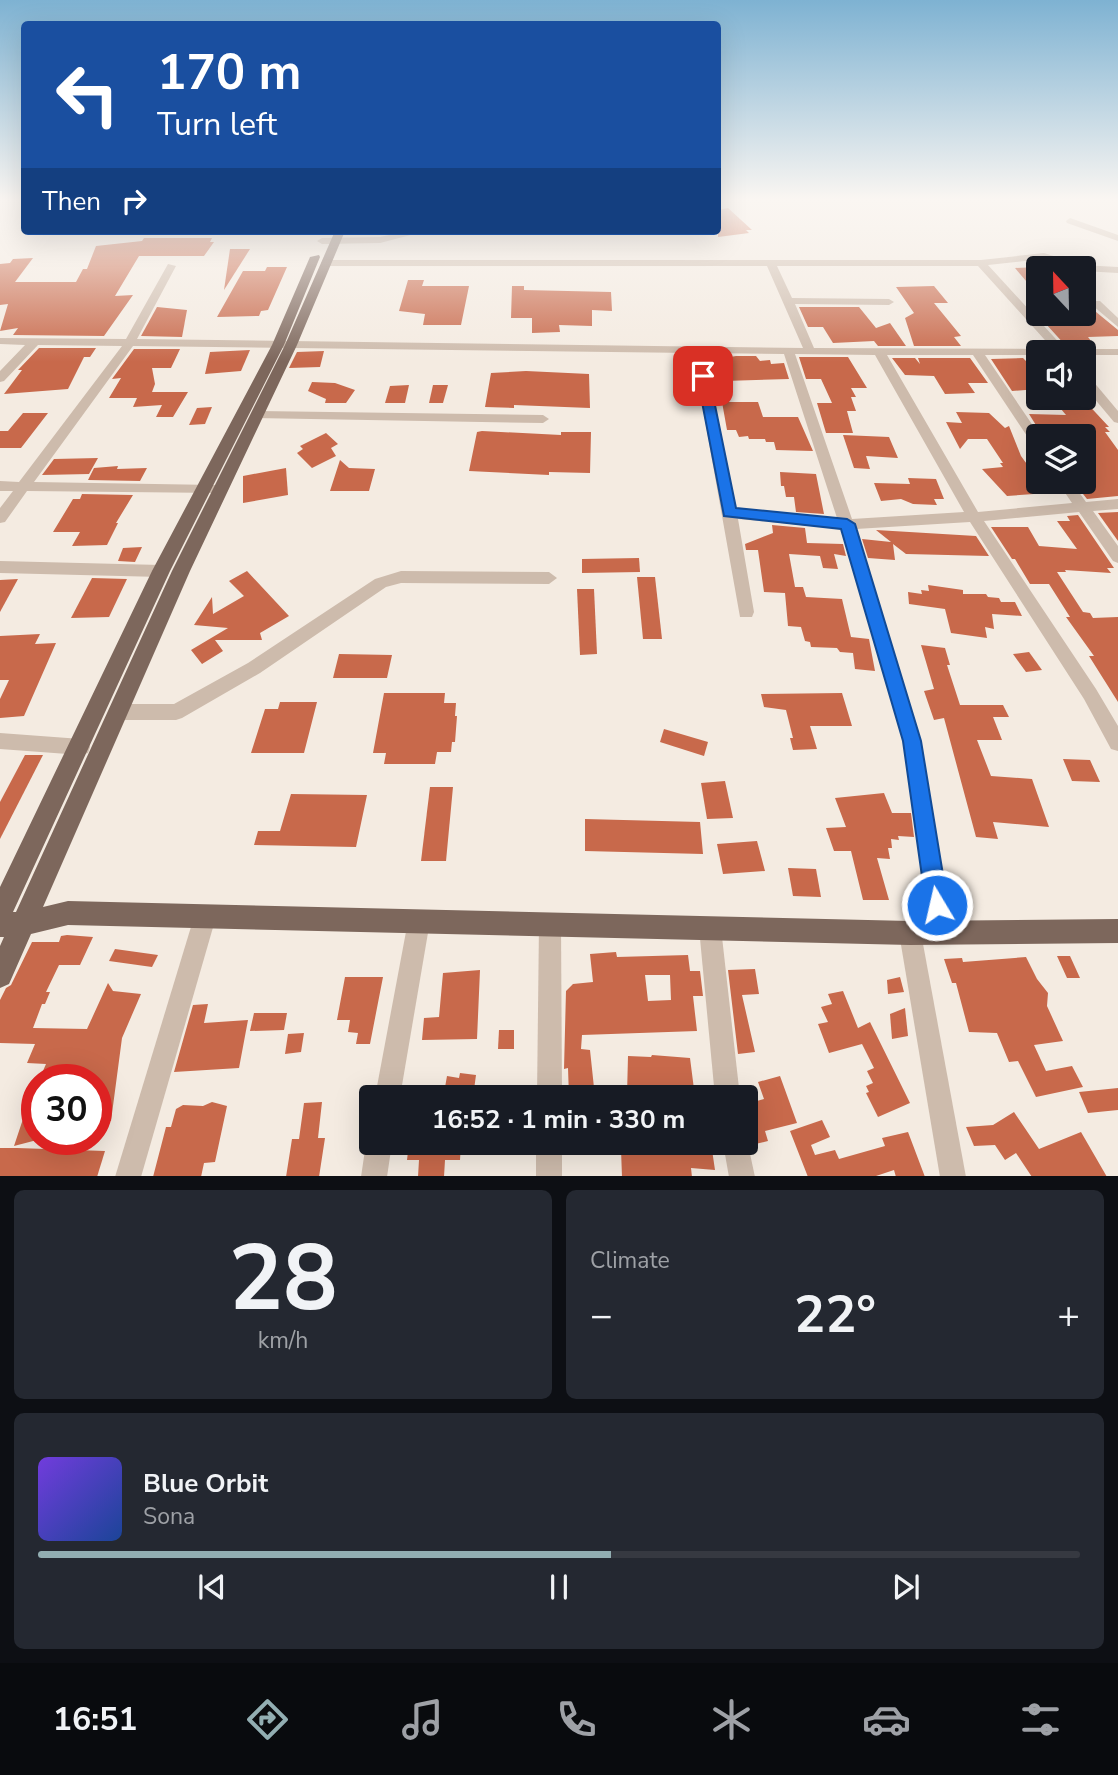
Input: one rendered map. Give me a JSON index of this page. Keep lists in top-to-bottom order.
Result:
{
  "north": "top",
  "page": {
    "turn": ["170 m", "Turn left"],
    "then": "Then",
    "limit": "30",
    "trip": "16:52 · 1 min · 330 m",
    "tile": [
      ["28", "km/h"],
      "Climate"
    ],
    "heat": ["−", "22°", "+"],
    "song": ["Blue Orbit", "Sona"],
    "tabs": "16:51"
  }
}
